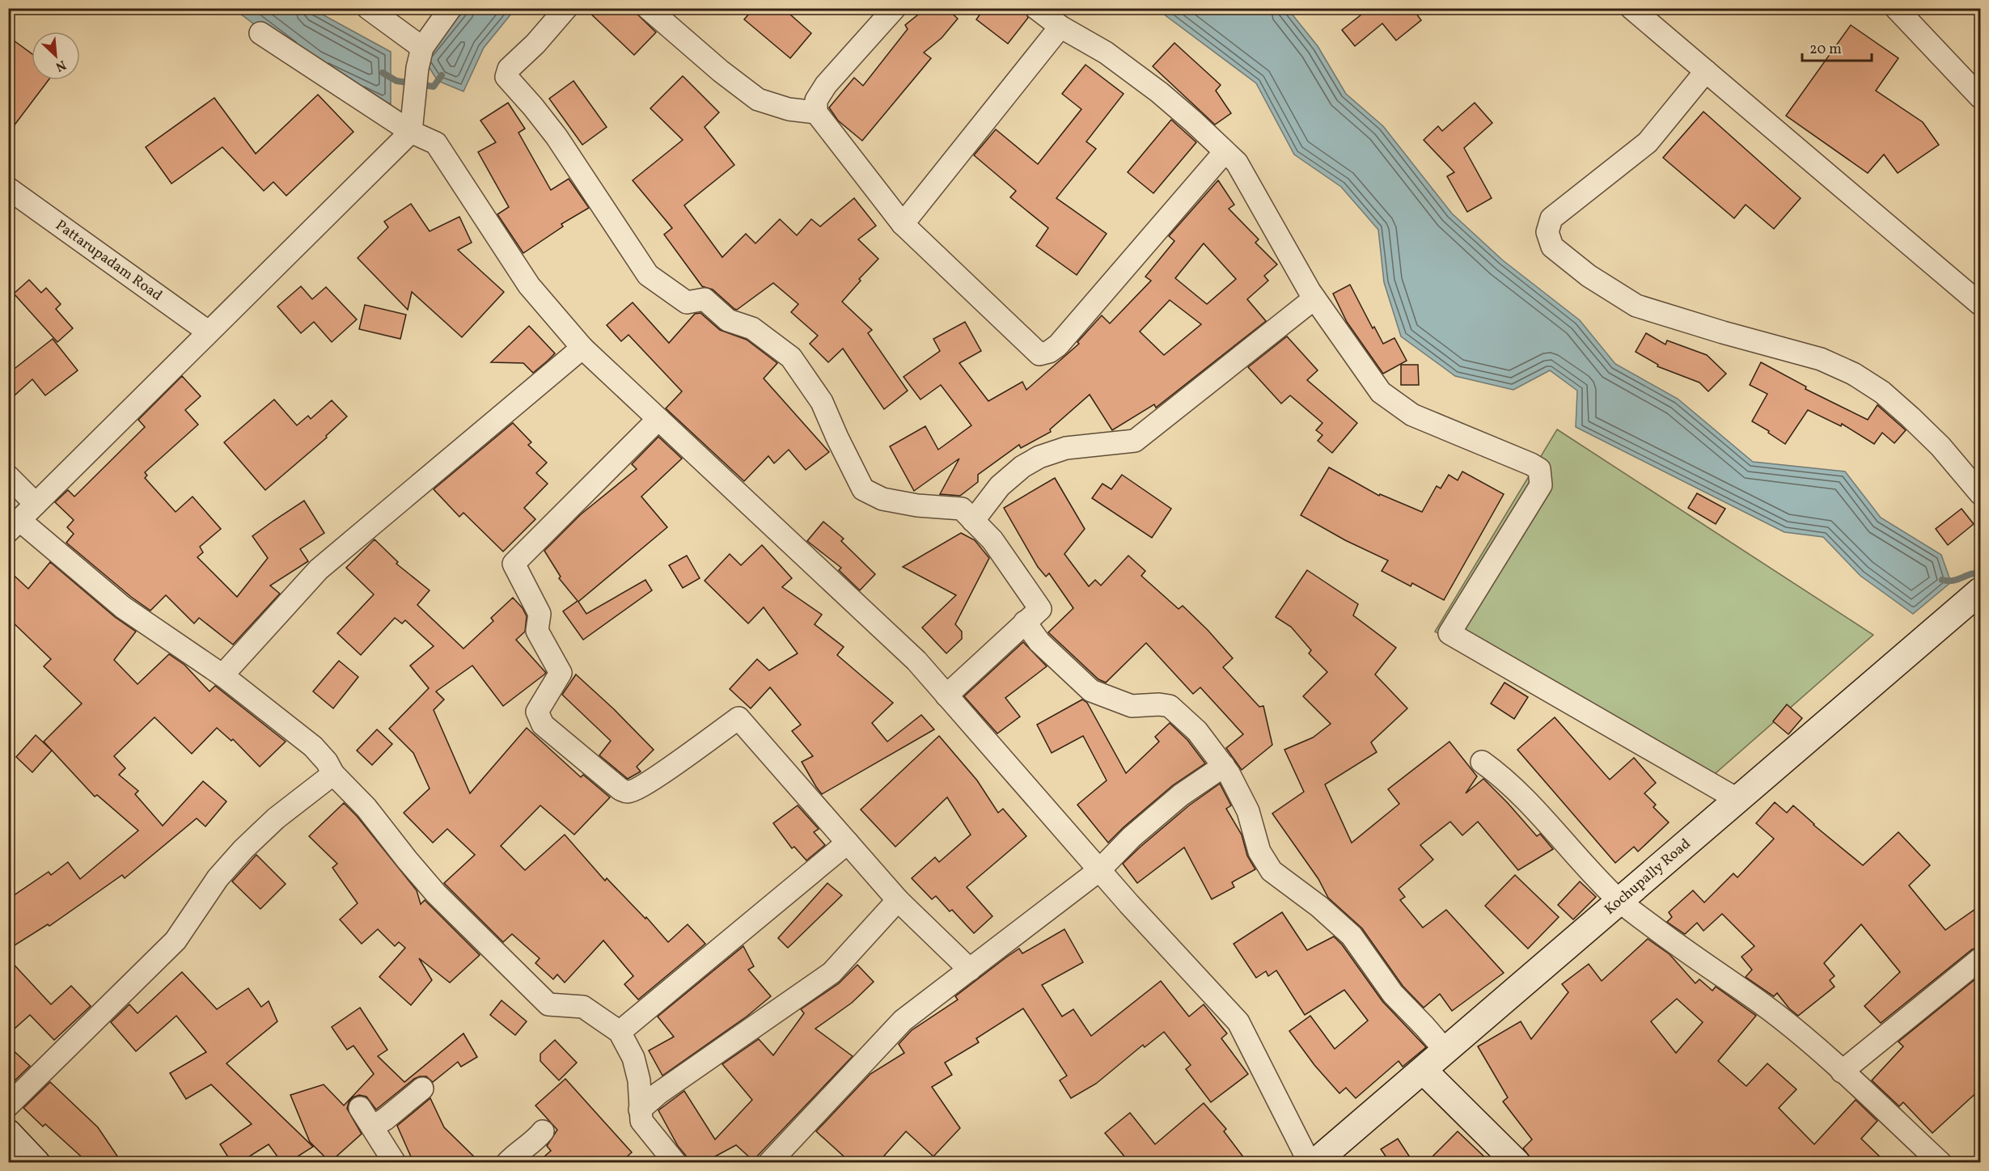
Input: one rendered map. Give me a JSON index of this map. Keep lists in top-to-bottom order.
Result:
{
  "streets": {
    "main road": ["Kochupally Road"],
    "street": ["Pattarupadam Road"]
  },
  "scale_bar": "20 m",
  "north": "bottom right"
}
